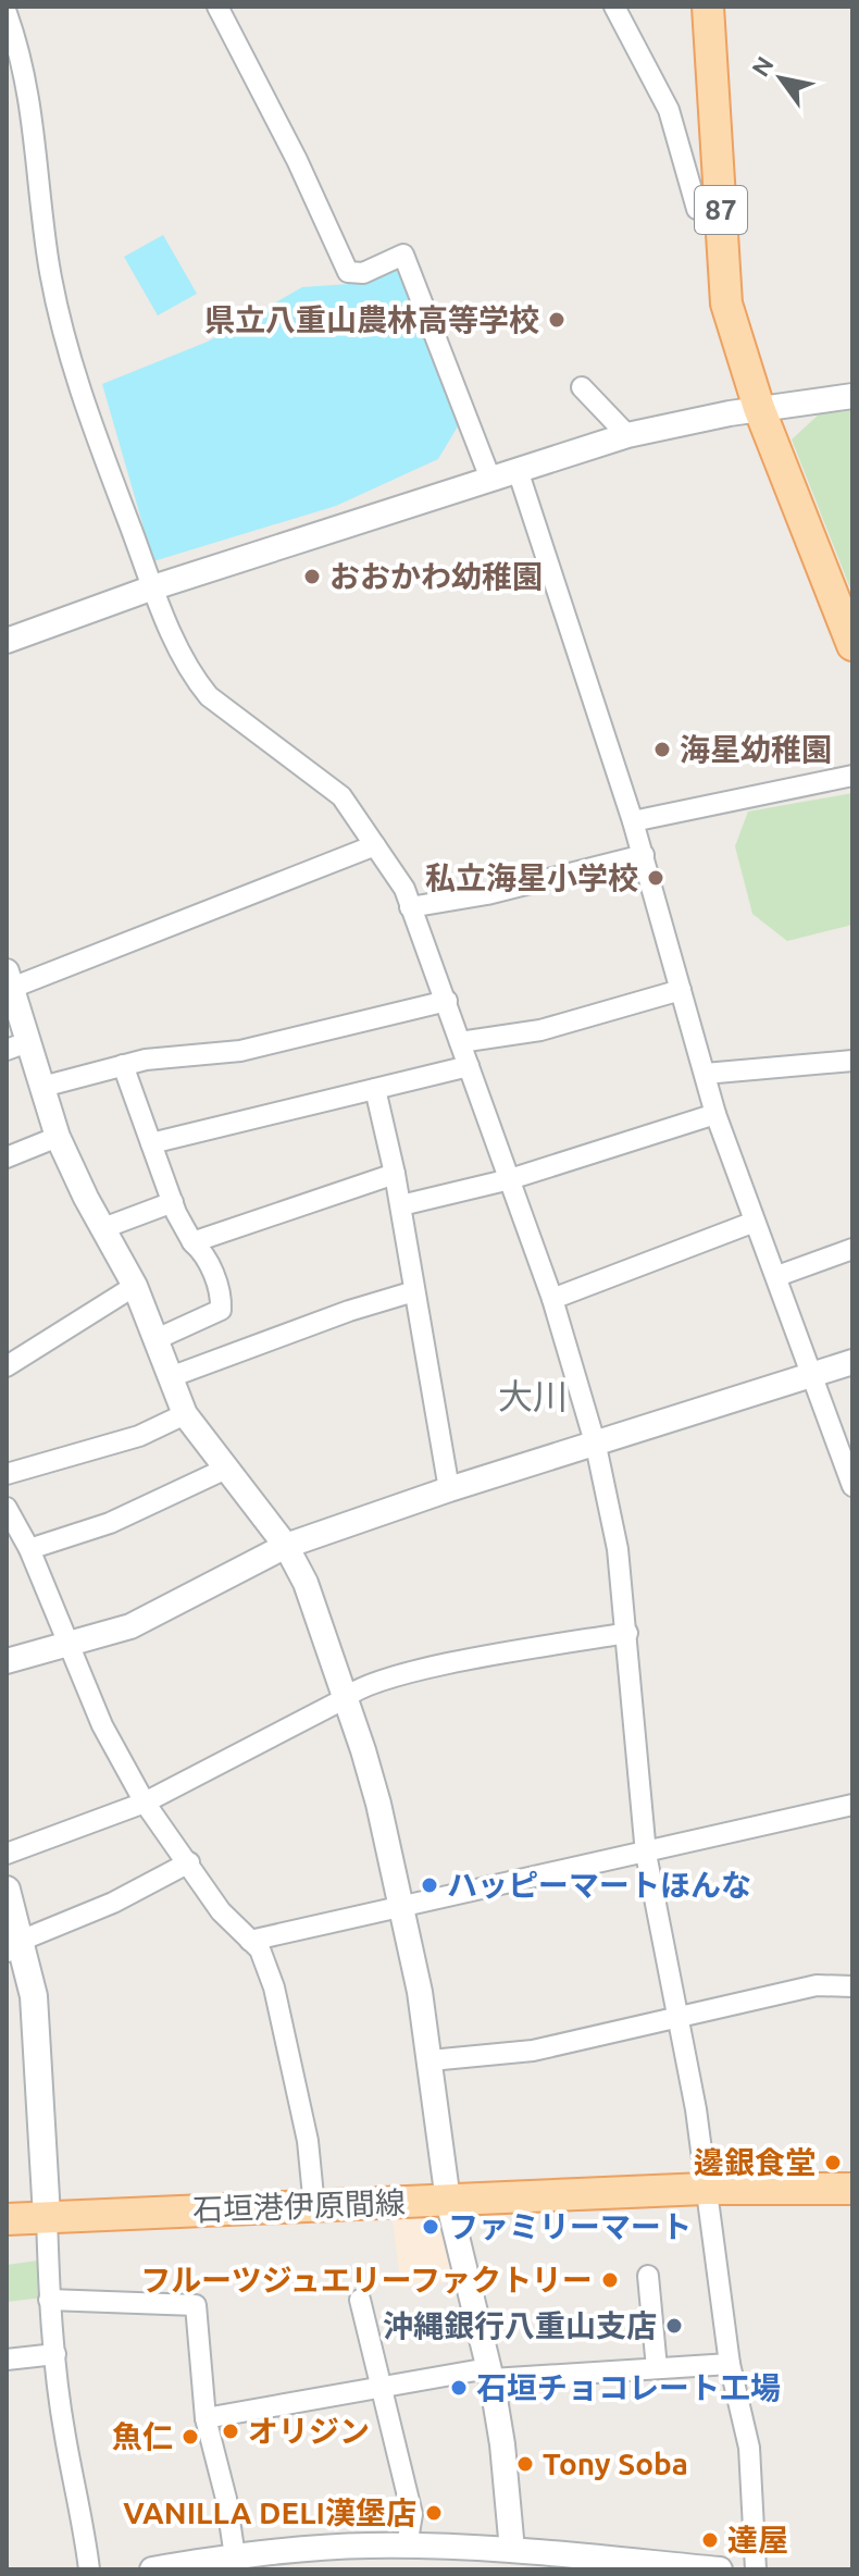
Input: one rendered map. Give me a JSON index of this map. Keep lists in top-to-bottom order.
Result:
{
  "streets": {
    "main road": ["87", "石垣港伊原間線"]
  },
  "districts": ["大川"],
  "places": [
    "県立八重山農林高等学校",
    "おおかわ幼稚園",
    "海星幼稚園",
    "私立海星小学校",
    "ハッピーマートほんな",
    "邊銀食堂",
    "ファミリーマート",
    "フルーツジュエリーファクトリー",
    "沖縄銀行八重山支店",
    "石垣チョコレート工場",
    "オリジン",
    "魚仁",
    "Tony Soba",
    "VANILLA DELI漢堡店",
    "達屋"
  ],
  "north": "top left"
}
